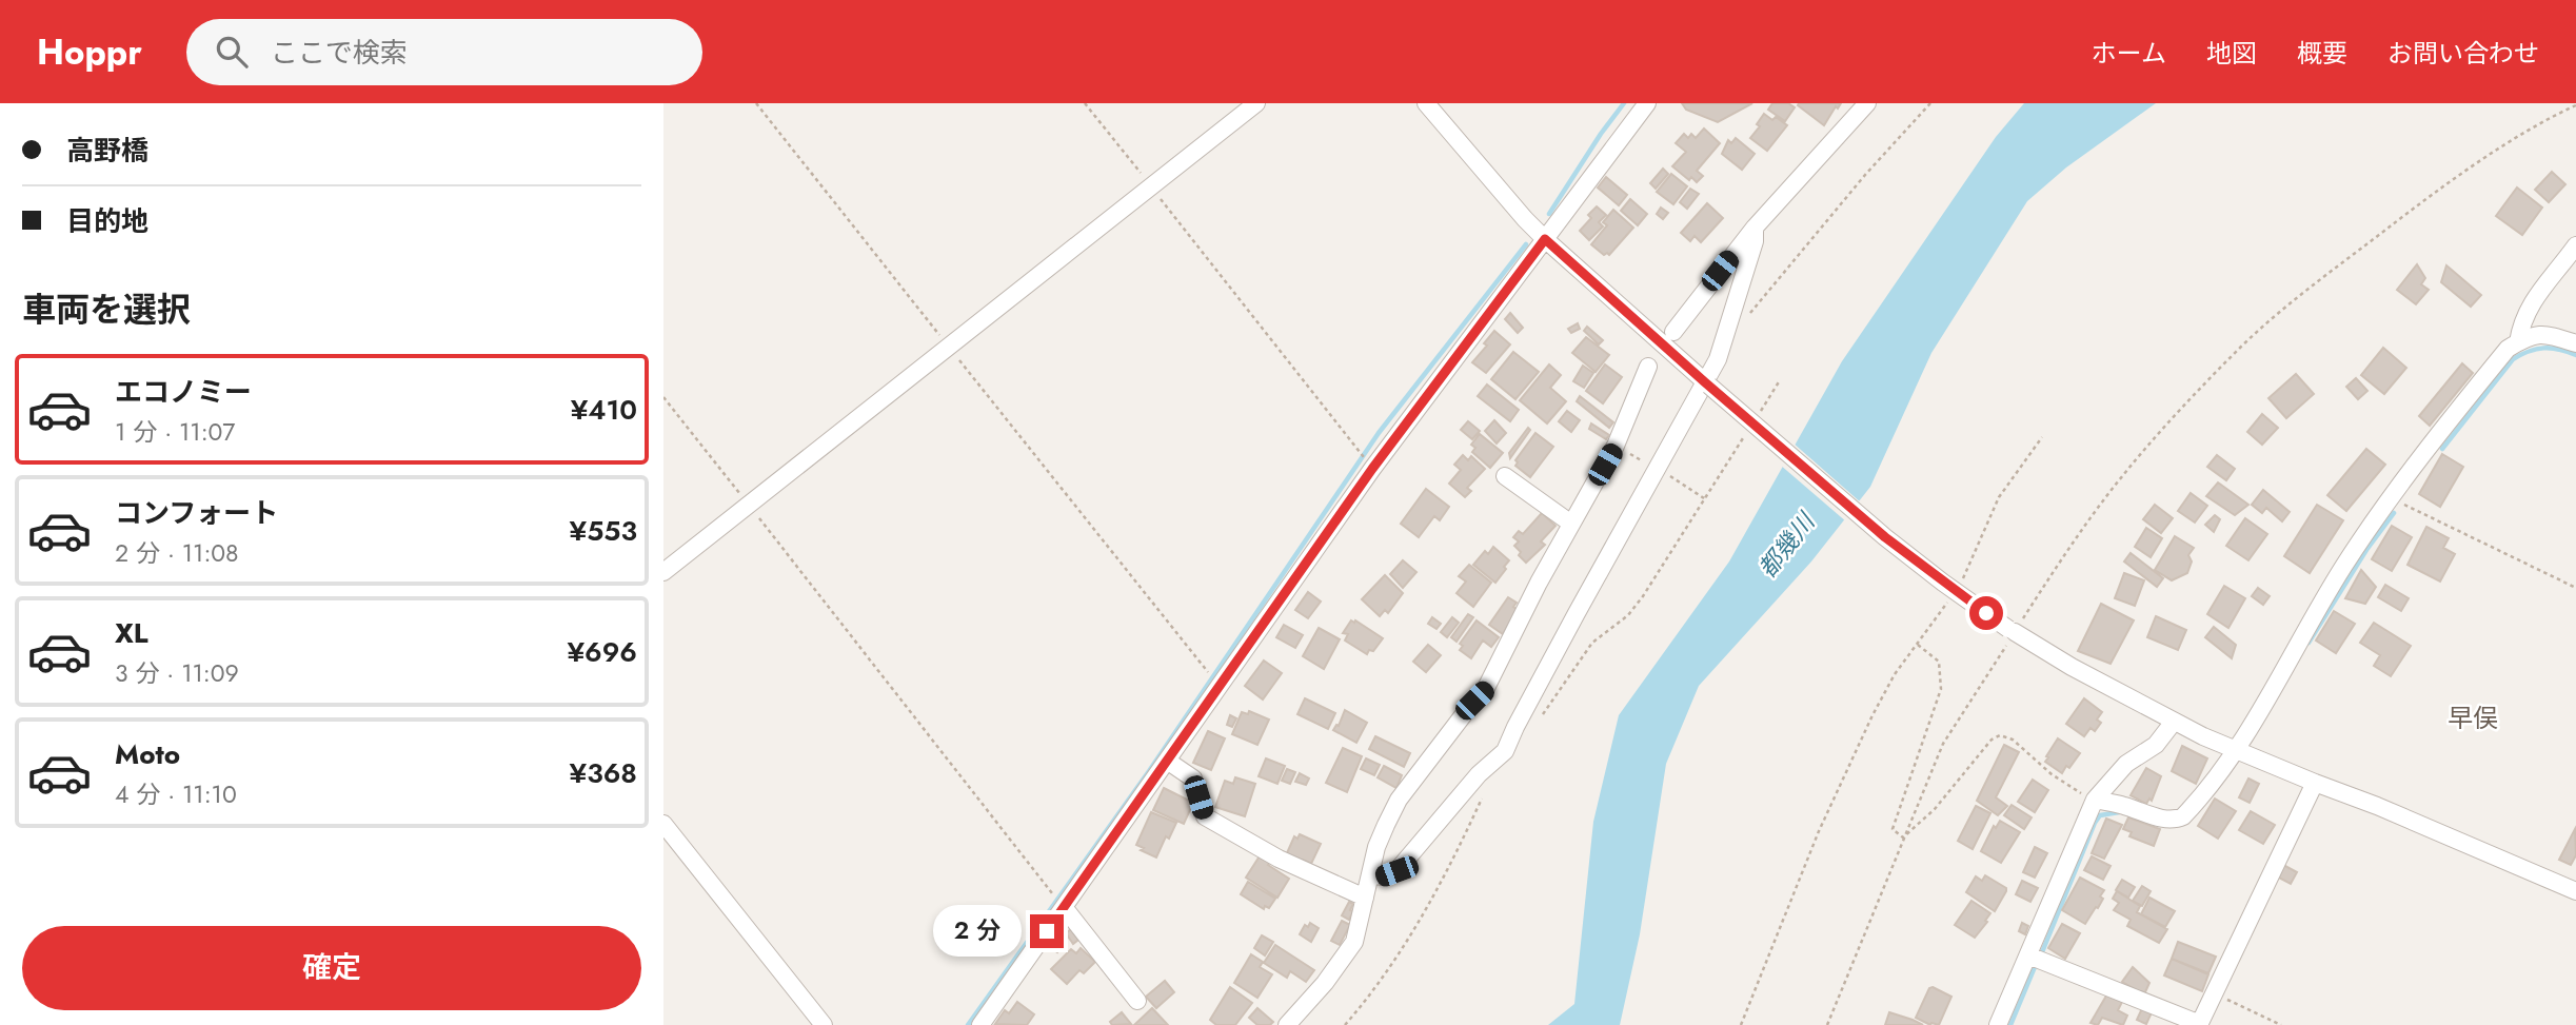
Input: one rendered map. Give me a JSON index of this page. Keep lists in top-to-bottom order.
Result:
{
  "districts": ["早俣"],
  "water": ["都幾川"],
  "page": {
    "header": "Hoppr",
    "search": "ここで検索",
    "nav": [
      "ホーム",
      "地図",
      "概要",
      "お問い合わせ"
    ],
    "banner": ["高野橋", "目的地"],
    "heading": "車両を選択",
    "list": [
      {
        "name": "エコノミー",
        "note": "1 分 · 11:07",
        "value": "¥410"
      },
      {
        "name": "コンフォート",
        "note": "2 分 · 11:08",
        "value": "¥553"
      },
      {
        "name": "XL",
        "note": "3 分 · 11:09",
        "value": "¥696"
      },
      {
        "name": "Moto",
        "note": "4 分 · 11:10",
        "value": "¥368"
      }
    ],
    "bubble": "2 分",
    "buttons": "確定"
  }
}
